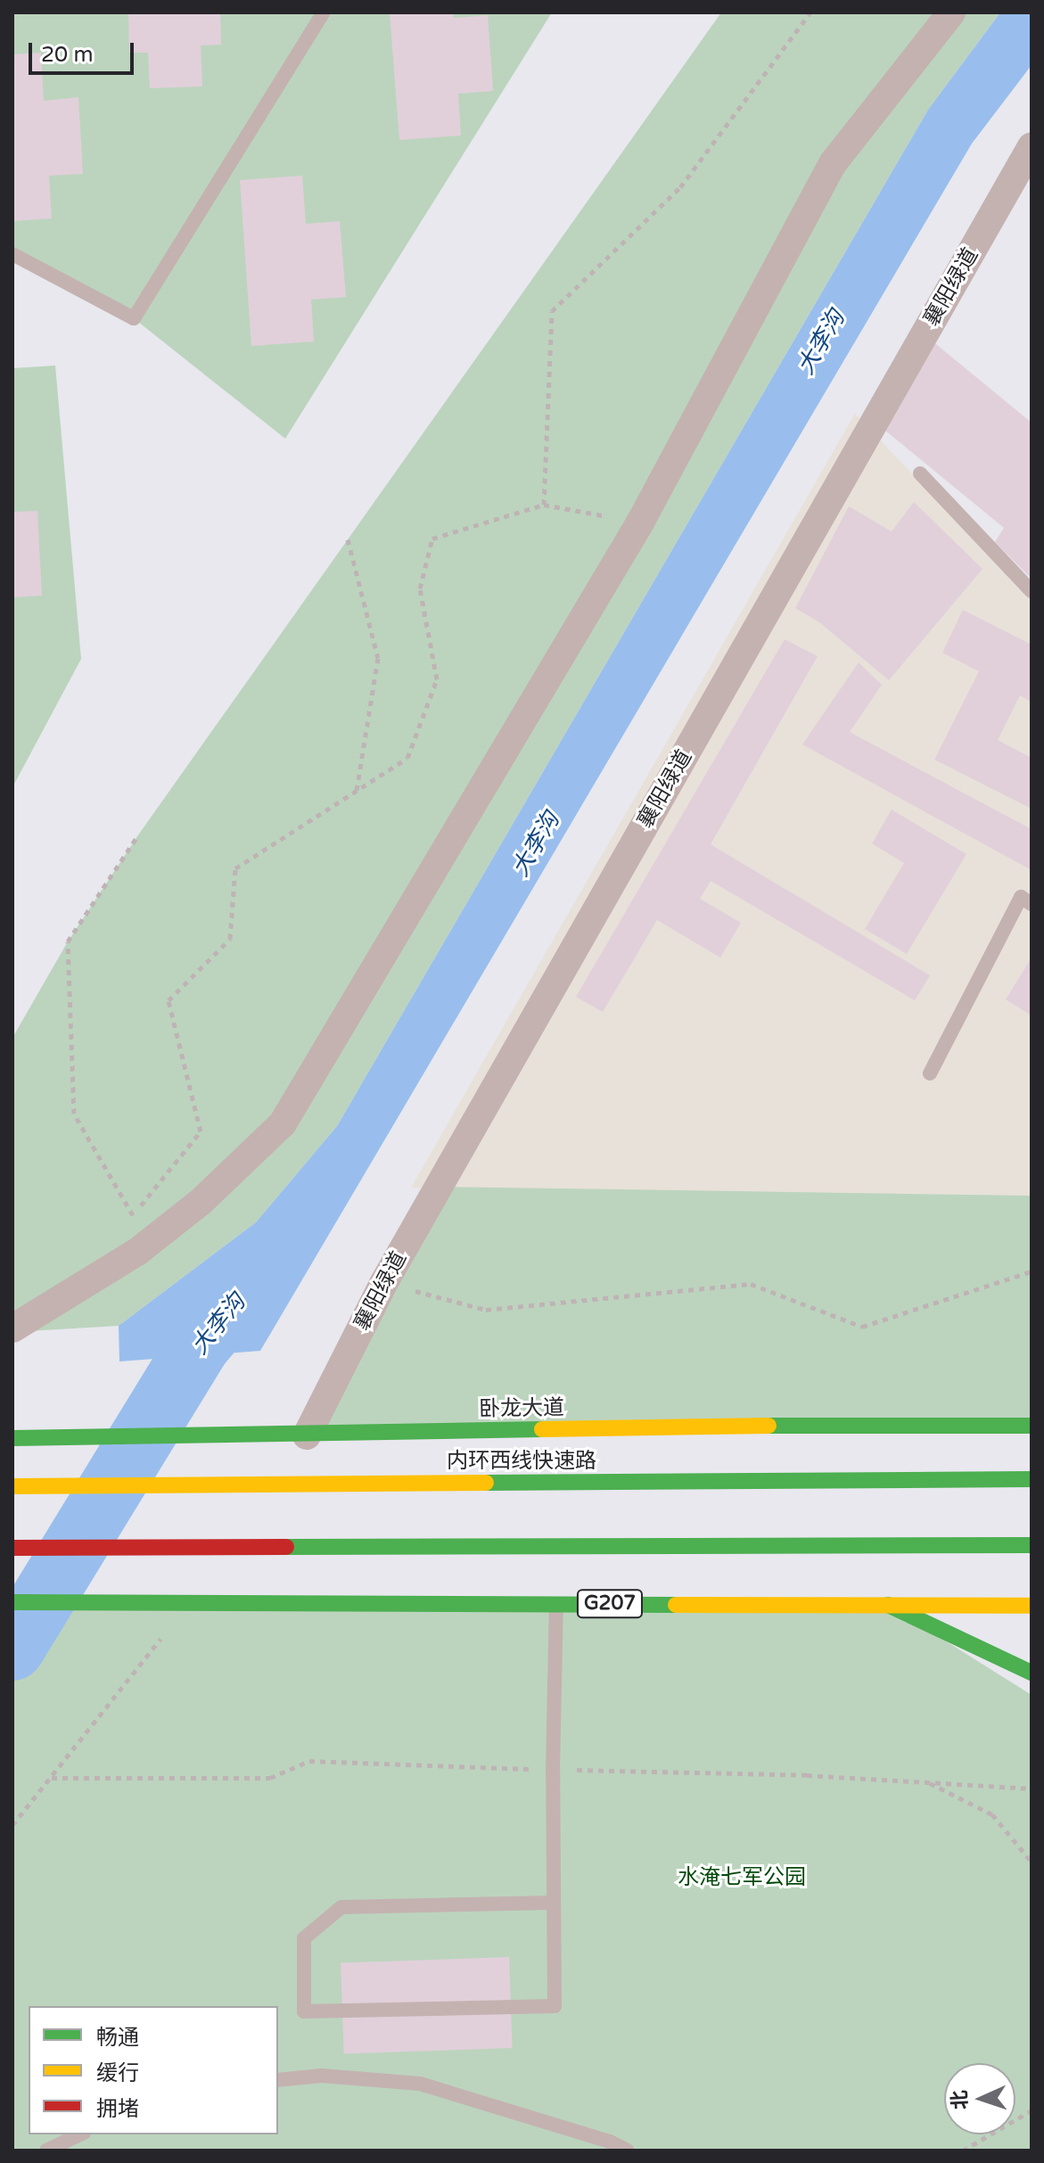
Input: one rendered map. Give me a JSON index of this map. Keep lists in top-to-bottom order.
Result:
{
  "streets": {
    "main road": ["卧龙大道", "内环西线快速路", "G207"],
    "street": ["襄阳绿道"]
  },
  "crossings": [
    ["襄阳绿道", "卧龙大道"]
  ],
  "water": ["大李沟"],
  "parks": ["水淹七军公园"],
  "legend": ["畅通", "缓行", "拥堵"],
  "scale_bar": "20 m",
  "north": "left"
}
